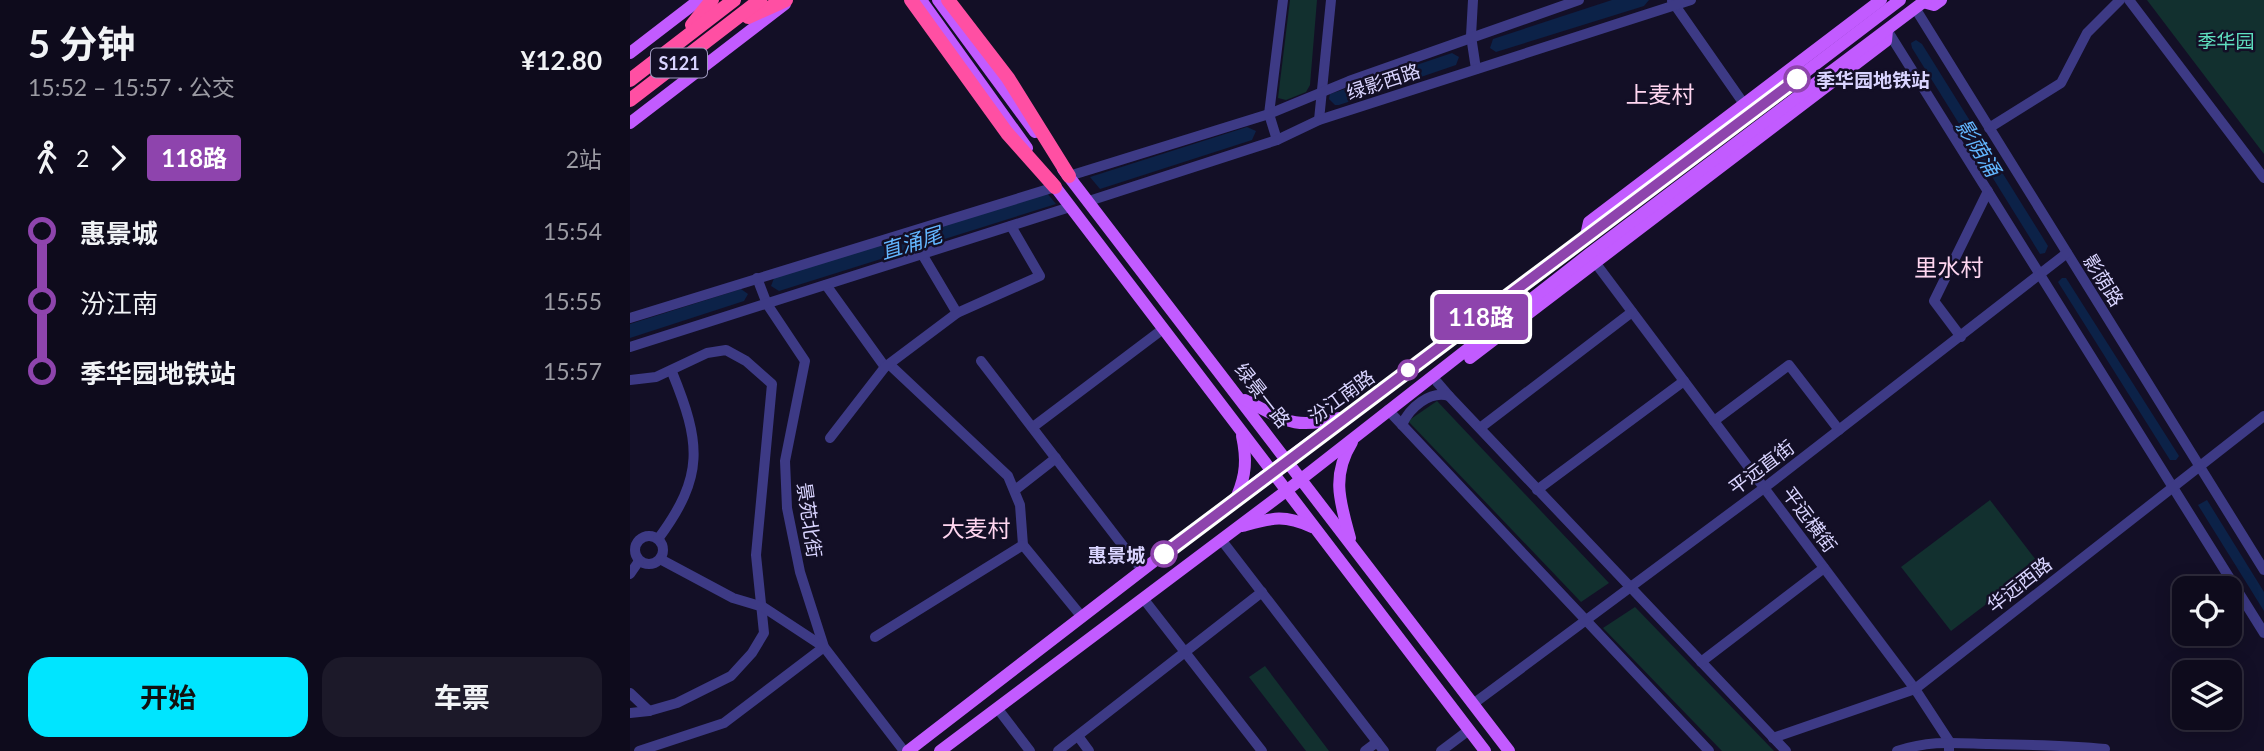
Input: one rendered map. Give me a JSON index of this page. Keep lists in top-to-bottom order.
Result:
{
  "streets": {
    "highway": ["S121"],
    "main road": ["绿景一路", "汾江南路"],
    "street": [
      "绿影西路",
      "影荫路",
      "平远直街",
      "平远横街",
      "景苑北街",
      "华远西路"
    ]
  },
  "crossings": [
    ["绿影西路", "绿景一路"],
    ["影荫路", "汾江南路"],
    ["影荫路", "平远直街"],
    ["影荫路", "华远西路"],
    ["绿景一路", "汾江南路"],
    ["绿景一路", "平远直街"],
    ["汾江南路", "平远横街"],
    ["汾江南路", "景苑北街"],
    ["平远直街", "平远横街"],
    ["平远横街", "华远西路"]
  ],
  "districts": ["上麦村", "里水村", "大麦村"],
  "water": ["影荫涌", "直涌尾"],
  "parks": ["季华园"],
  "places": ["季华园地铁站", "惠景城"],
  "lines": ["bus line 118路"],
  "page": {
    "heading": ["5 分钟", "15:52 – 15:57 · 公交", "¥12.80"],
    "on_map": "118路",
    "legs": ["2", "118路", "2站"],
    "list": [
      {
        "name": "惠景城",
        "value": "15:54"
      },
      {
        "name": "汾江南",
        "value": "15:55"
      },
      {
        "name": "季华园地铁站",
        "value": "15:57"
      }
    ],
    "buttons": ["开始", "车票"]
  }
}
